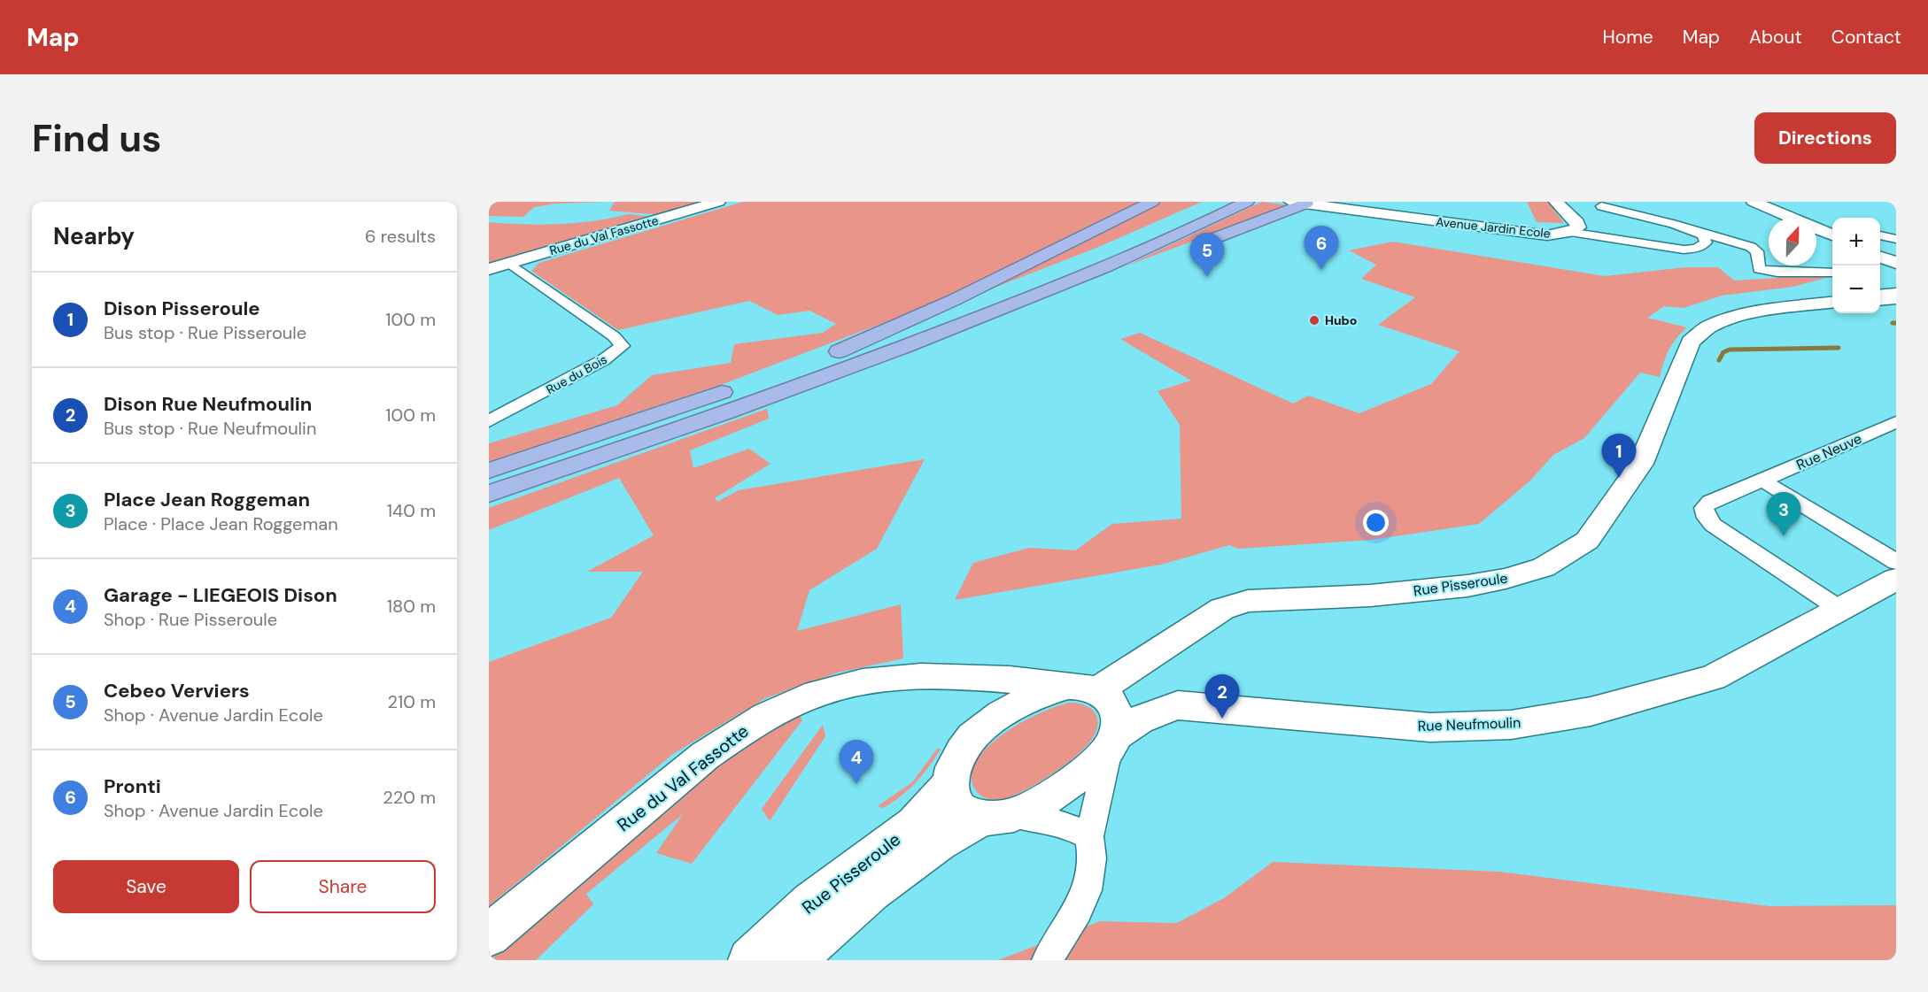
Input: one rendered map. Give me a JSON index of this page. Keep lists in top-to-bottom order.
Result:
{
  "streets": {
    "main road": [
      "Avenue Jardin Ecole",
      "Rue du Val Fassotte",
      "Rue Pisseroule",
      "Rue Neufmoulin"
    ],
    "street": ["Rue du Bois", "Rue Neuve"]
  },
  "crossings": [
    ["Rue du Val Fassotte", "Rue du Bois"],
    ["Rue du Val Fassotte", "Rue Pisseroule"],
    ["Rue Neuve", "Rue Neufmoulin"],
    ["Rue Pisseroule", "Rue Neufmoulin"]
  ],
  "places": ["Hubo"],
  "north": "top",
  "page": {
    "header": "Map",
    "nav": [
      "Home",
      "Map",
      "About",
      "Contact"
    ],
    "buttons": [
      "Directions",
      ["Save", "Share"]
    ],
    "title": "Find us",
    "heading": ["Nearby", "6 results"],
    "map_buttons": ["+", "−"],
    "pins": [
      "6",
      "5",
      "1",
      "3",
      "2",
      "4"
    ],
    "list": [
      {
        "mark": "1",
        "name": "Dison Pisseroule",
        "note": "Bus stop · Rue Pisseroule",
        "value": "100 m"
      },
      {
        "mark": "2",
        "name": "Dison Rue Neufmoulin",
        "note": "Bus stop · Rue Neufmoulin",
        "value": "100 m"
      },
      {
        "mark": "3",
        "name": "Place Jean Roggeman",
        "note": "Place · Place Jean Roggeman",
        "value": "140 m"
      },
      {
        "mark": "4",
        "name": "Garage - LIEGEOIS Dison",
        "note": "Shop · Rue Pisseroule",
        "value": "180 m"
      },
      {
        "mark": "5",
        "name": "Cebeo Verviers",
        "note": "Shop · Avenue Jardin Ecole",
        "value": "210 m"
      },
      {
        "mark": "6",
        "name": "Pronti",
        "note": "Shop · Avenue Jardin Ecole",
        "value": "220 m"
      }
    ]
  }
}
